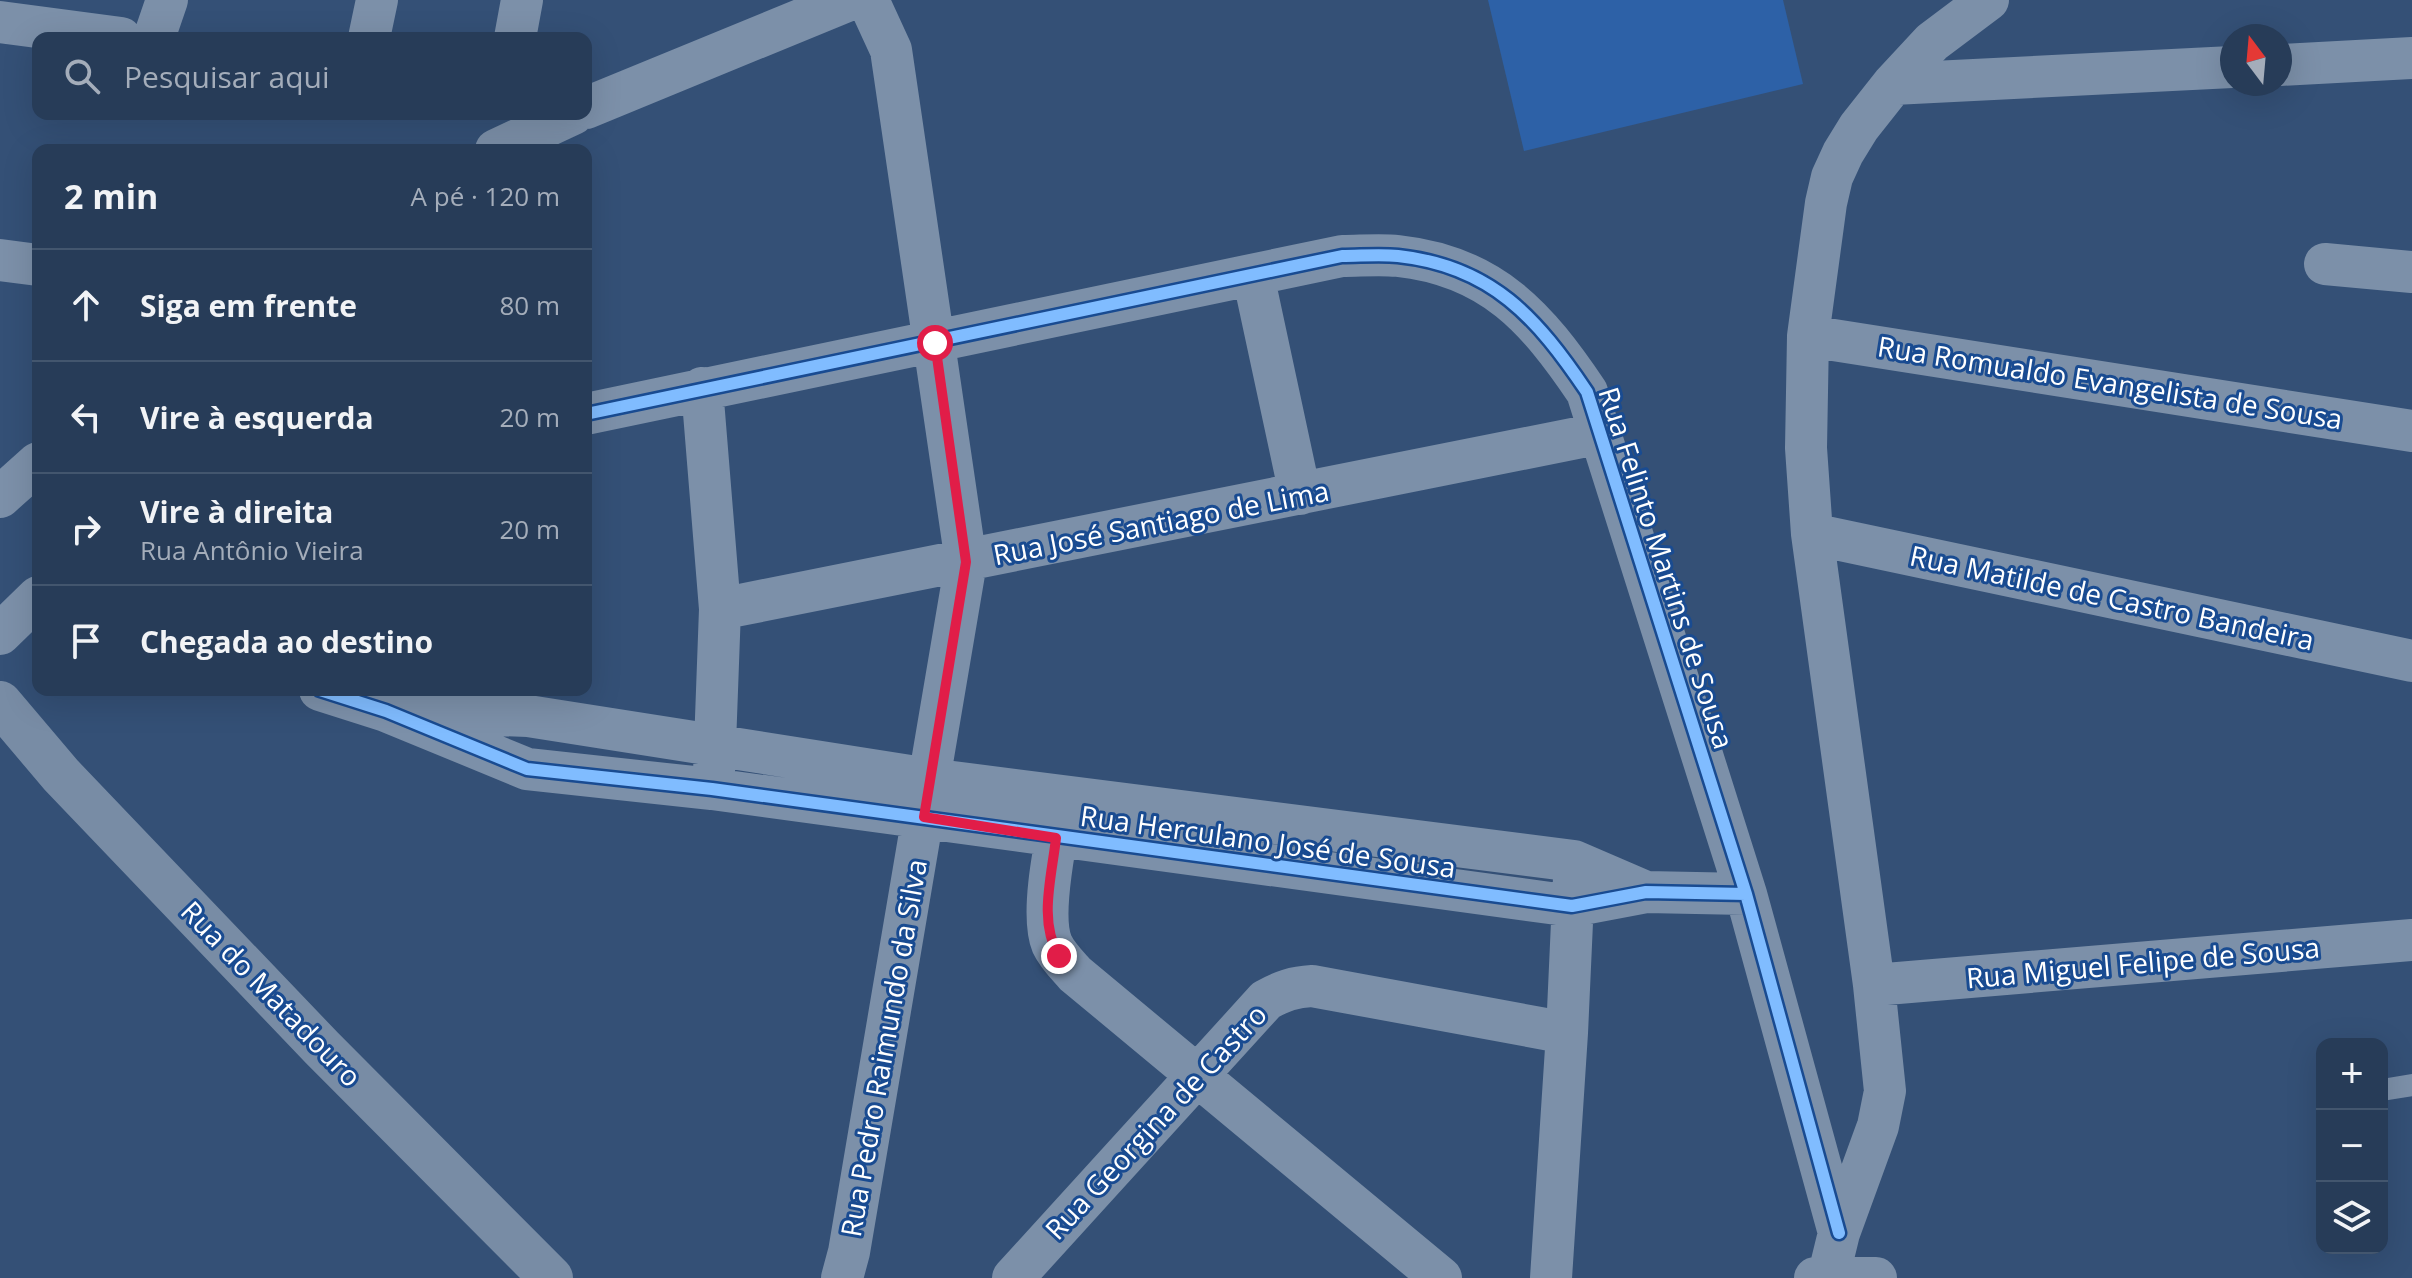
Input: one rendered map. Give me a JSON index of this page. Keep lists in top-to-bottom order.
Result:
{
  "streets": {
    "main road": ["Rua do Matadouro"],
    "street": [
      "Rua Romualdo Evangelista de Sousa",
      "Rua José Santiago de Lima",
      "Rua Felinto Martins de Sousa",
      "Rua Matilde de Castro Bandeira",
      "Rua Herculano José de Sousa",
      "Rua Miguel Felipe de Sousa",
      "Rua Pedro Raimundo da Silva",
      "Rua Georgina de Castro"
    ]
  },
  "crossings": [
    ["Rua Romualdo Evangelista de Sousa", "Rua Felinto Martins de Sousa"],
    ["Rua José Santiago de Lima", "Rua Felinto Martins de Sousa"],
    ["Rua José Santiago de Lima", "Rua Pedro Raimundo da Silva"],
    ["Rua Felinto Martins de Sousa", "Rua Matilde de Castro Bandeira"],
    ["Rua Felinto Martins de Sousa", "Rua Herculano José de Sousa"],
    ["Rua Felinto Martins de Sousa", "Rua Miguel Felipe de Sousa"],
    ["Rua Felinto Martins de Sousa", "Rua Pedro Raimundo da Silva"],
    ["Rua Herculano José de Sousa", "Rua Pedro Raimundo da Silva"]
  ],
  "north": "top",
  "page": {
    "search": "Pesquisar aqui",
    "heading": ["2 min", "A pé · 120 m"],
    "list": [
      ["Siga em frente", "80 m"],
      ["Vire à esquerda", "20 m"],
      ["Vire à direita", "Rua Antônio Vieira", "20 m"],
      "Chegada ao destino"
    ],
    "map_buttons": ["+", "−"]
  }
}
